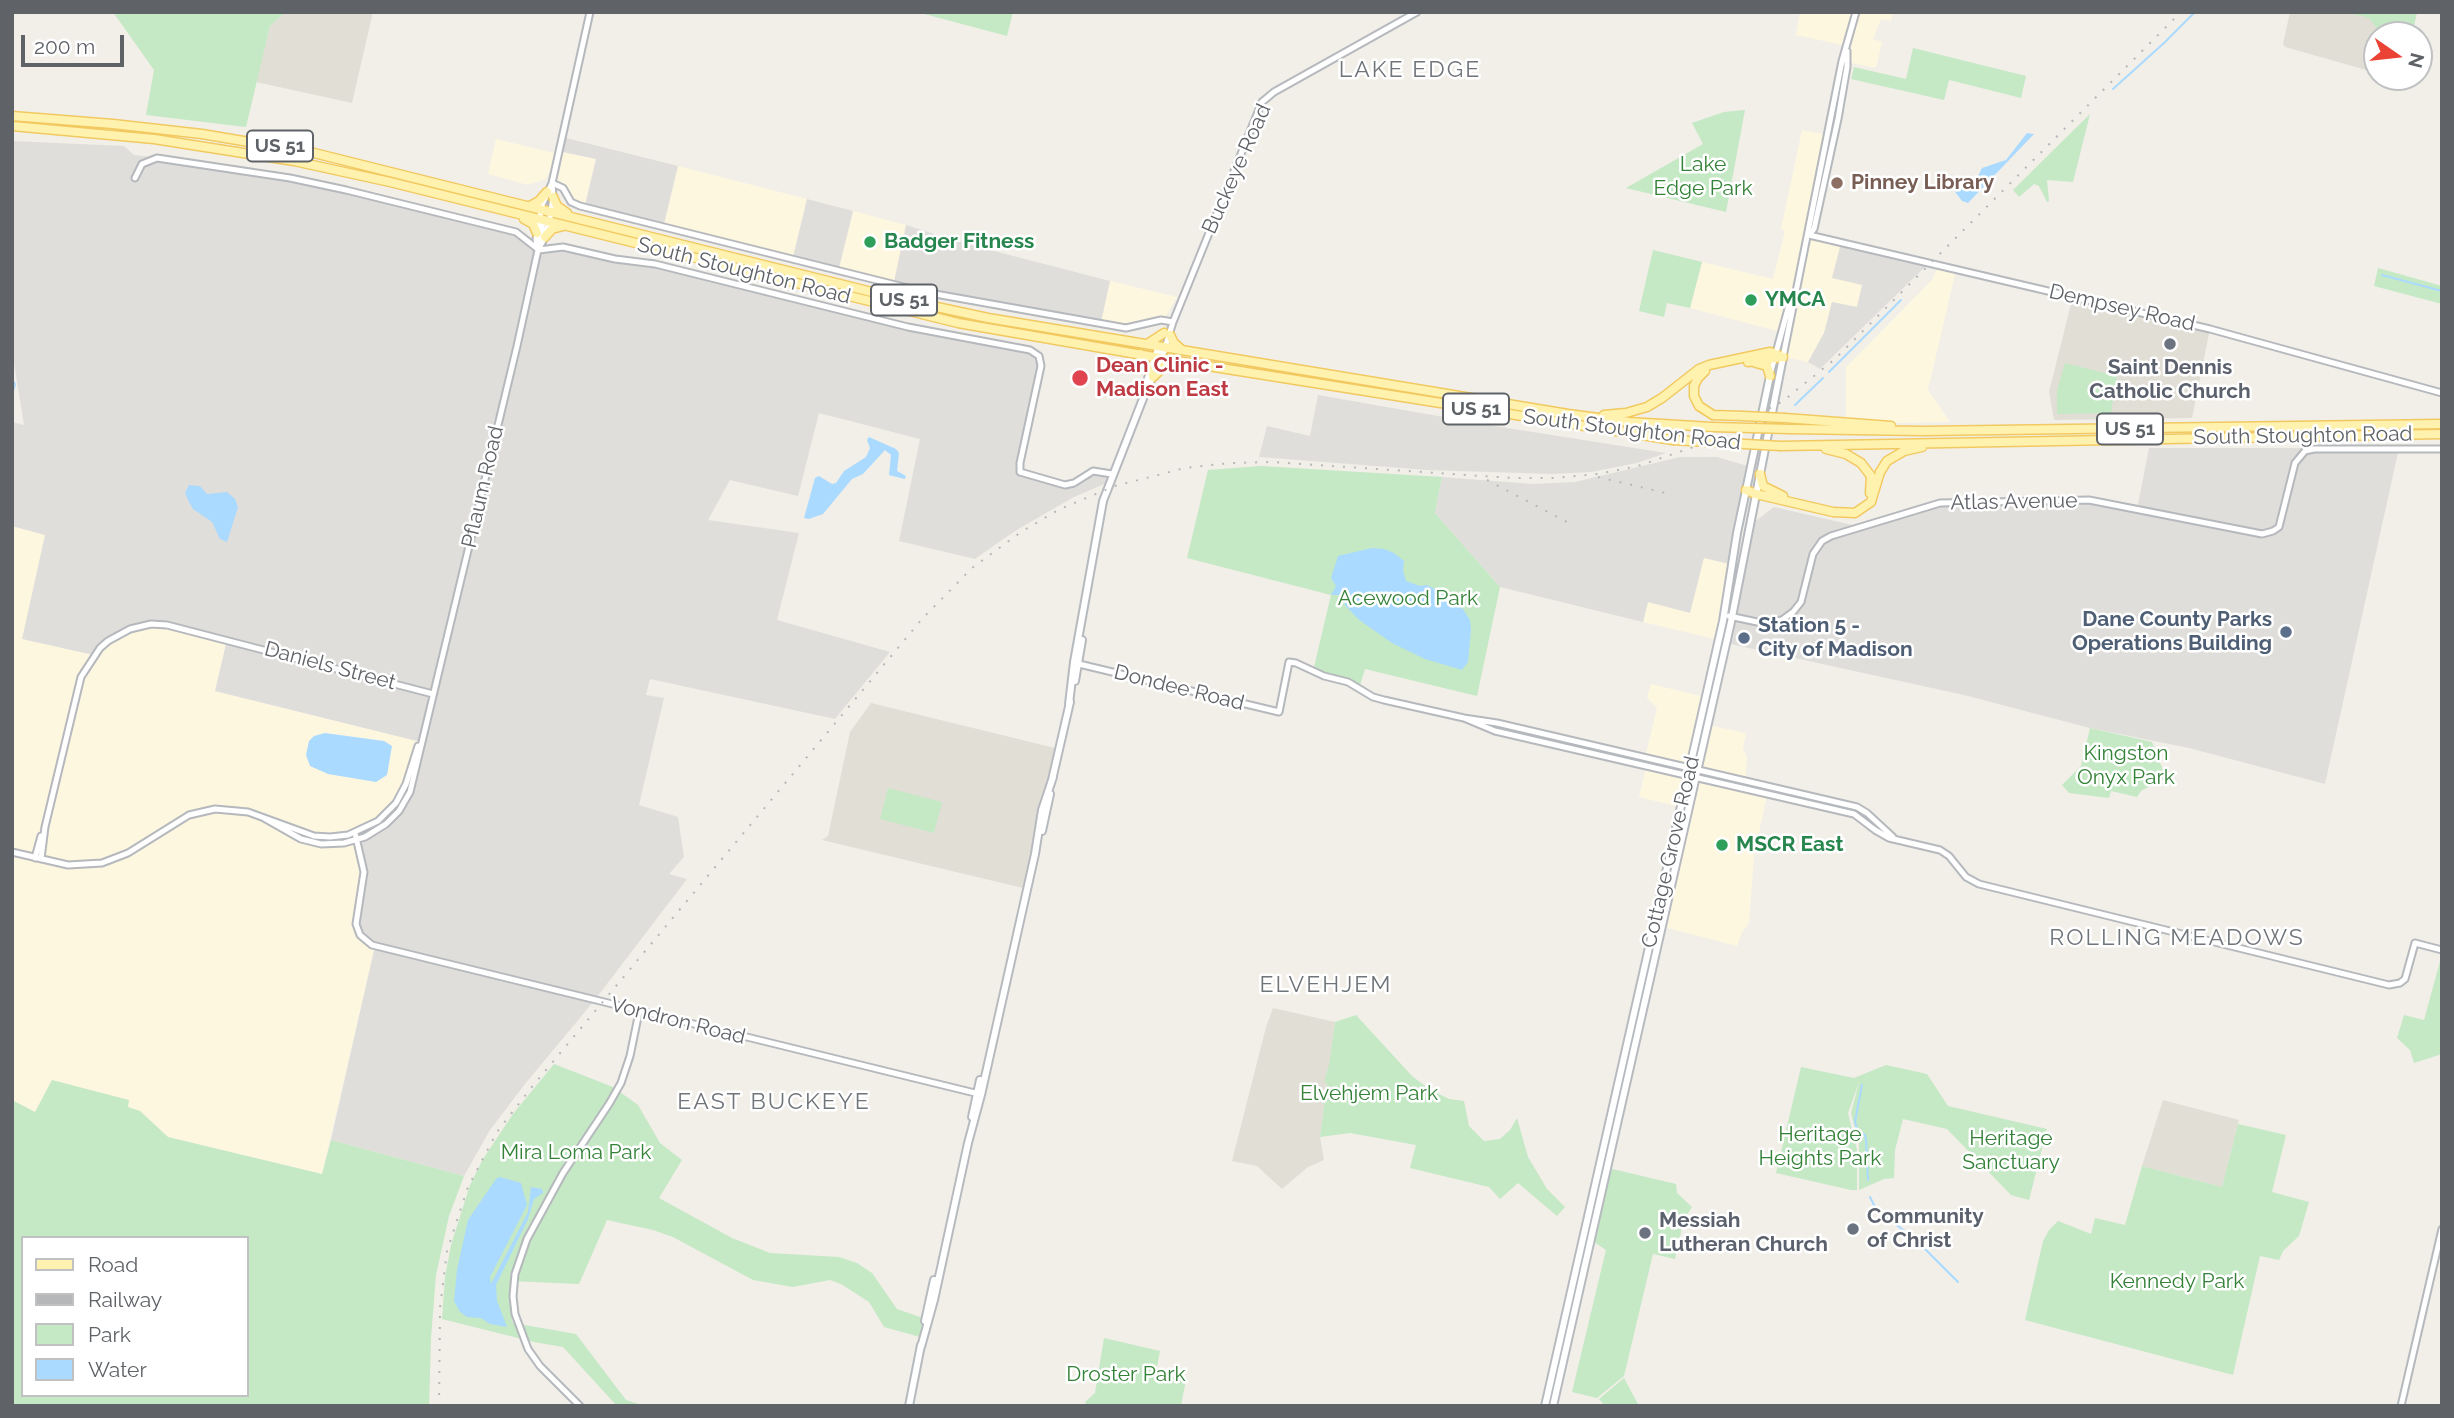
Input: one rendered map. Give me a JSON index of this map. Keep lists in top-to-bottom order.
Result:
{
  "streets": {
    "main road": ["US 51", "South Stoughton Road", "Cottage Grove Road"],
    "street": [
      "Buckeye Road",
      "Dempsey Road",
      "Pflaum Road",
      "Atlas Avenue",
      "Daniels Street",
      "Dondee Road",
      "Vondron Road"
    ]
  },
  "crossings": [
    ["Buckeye Road", "South Stoughton Road"],
    ["South Stoughton Road", "Pflaum Road"],
    ["Dempsey Road", "Cottage Grove Road"],
    ["Pflaum Road", "Daniels Street"],
    ["Pflaum Road", "Vondron Road"],
    ["Atlas Avenue", "Cottage Grove Road"],
    ["Dondee Road", "Cottage Grove Road"]
  ],
  "districts": [
    "LAKE EDGE",
    "ROLLING MEADOWS",
    "ELVEHJEM",
    "EAST BUCKEYE"
  ],
  "parks": [
    "Lake Edge Park",
    "Acewood Park",
    "Kingston Onyx Park",
    "Elvehjem Park",
    "Heritage Heights Park",
    "Heritage Sanctuary",
    "Mira Loma Park",
    "Kennedy Park",
    "Droster Park"
  ],
  "places": [
    "Pinney Library",
    "Badger Fitness",
    "YMCA",
    "Saint Dennis Catholic Church",
    "Dean Clinic - Madison East",
    "Dane County Parks Operations Building",
    "Station 5 - City of Madison",
    "MSCR East",
    "Community of Christ",
    "Messiah Lutheran Church"
  ],
  "legend": [
    "Road",
    "Railway",
    "Park",
    "Water"
  ],
  "scale_bar": "200 m",
  "north": "right"
}
